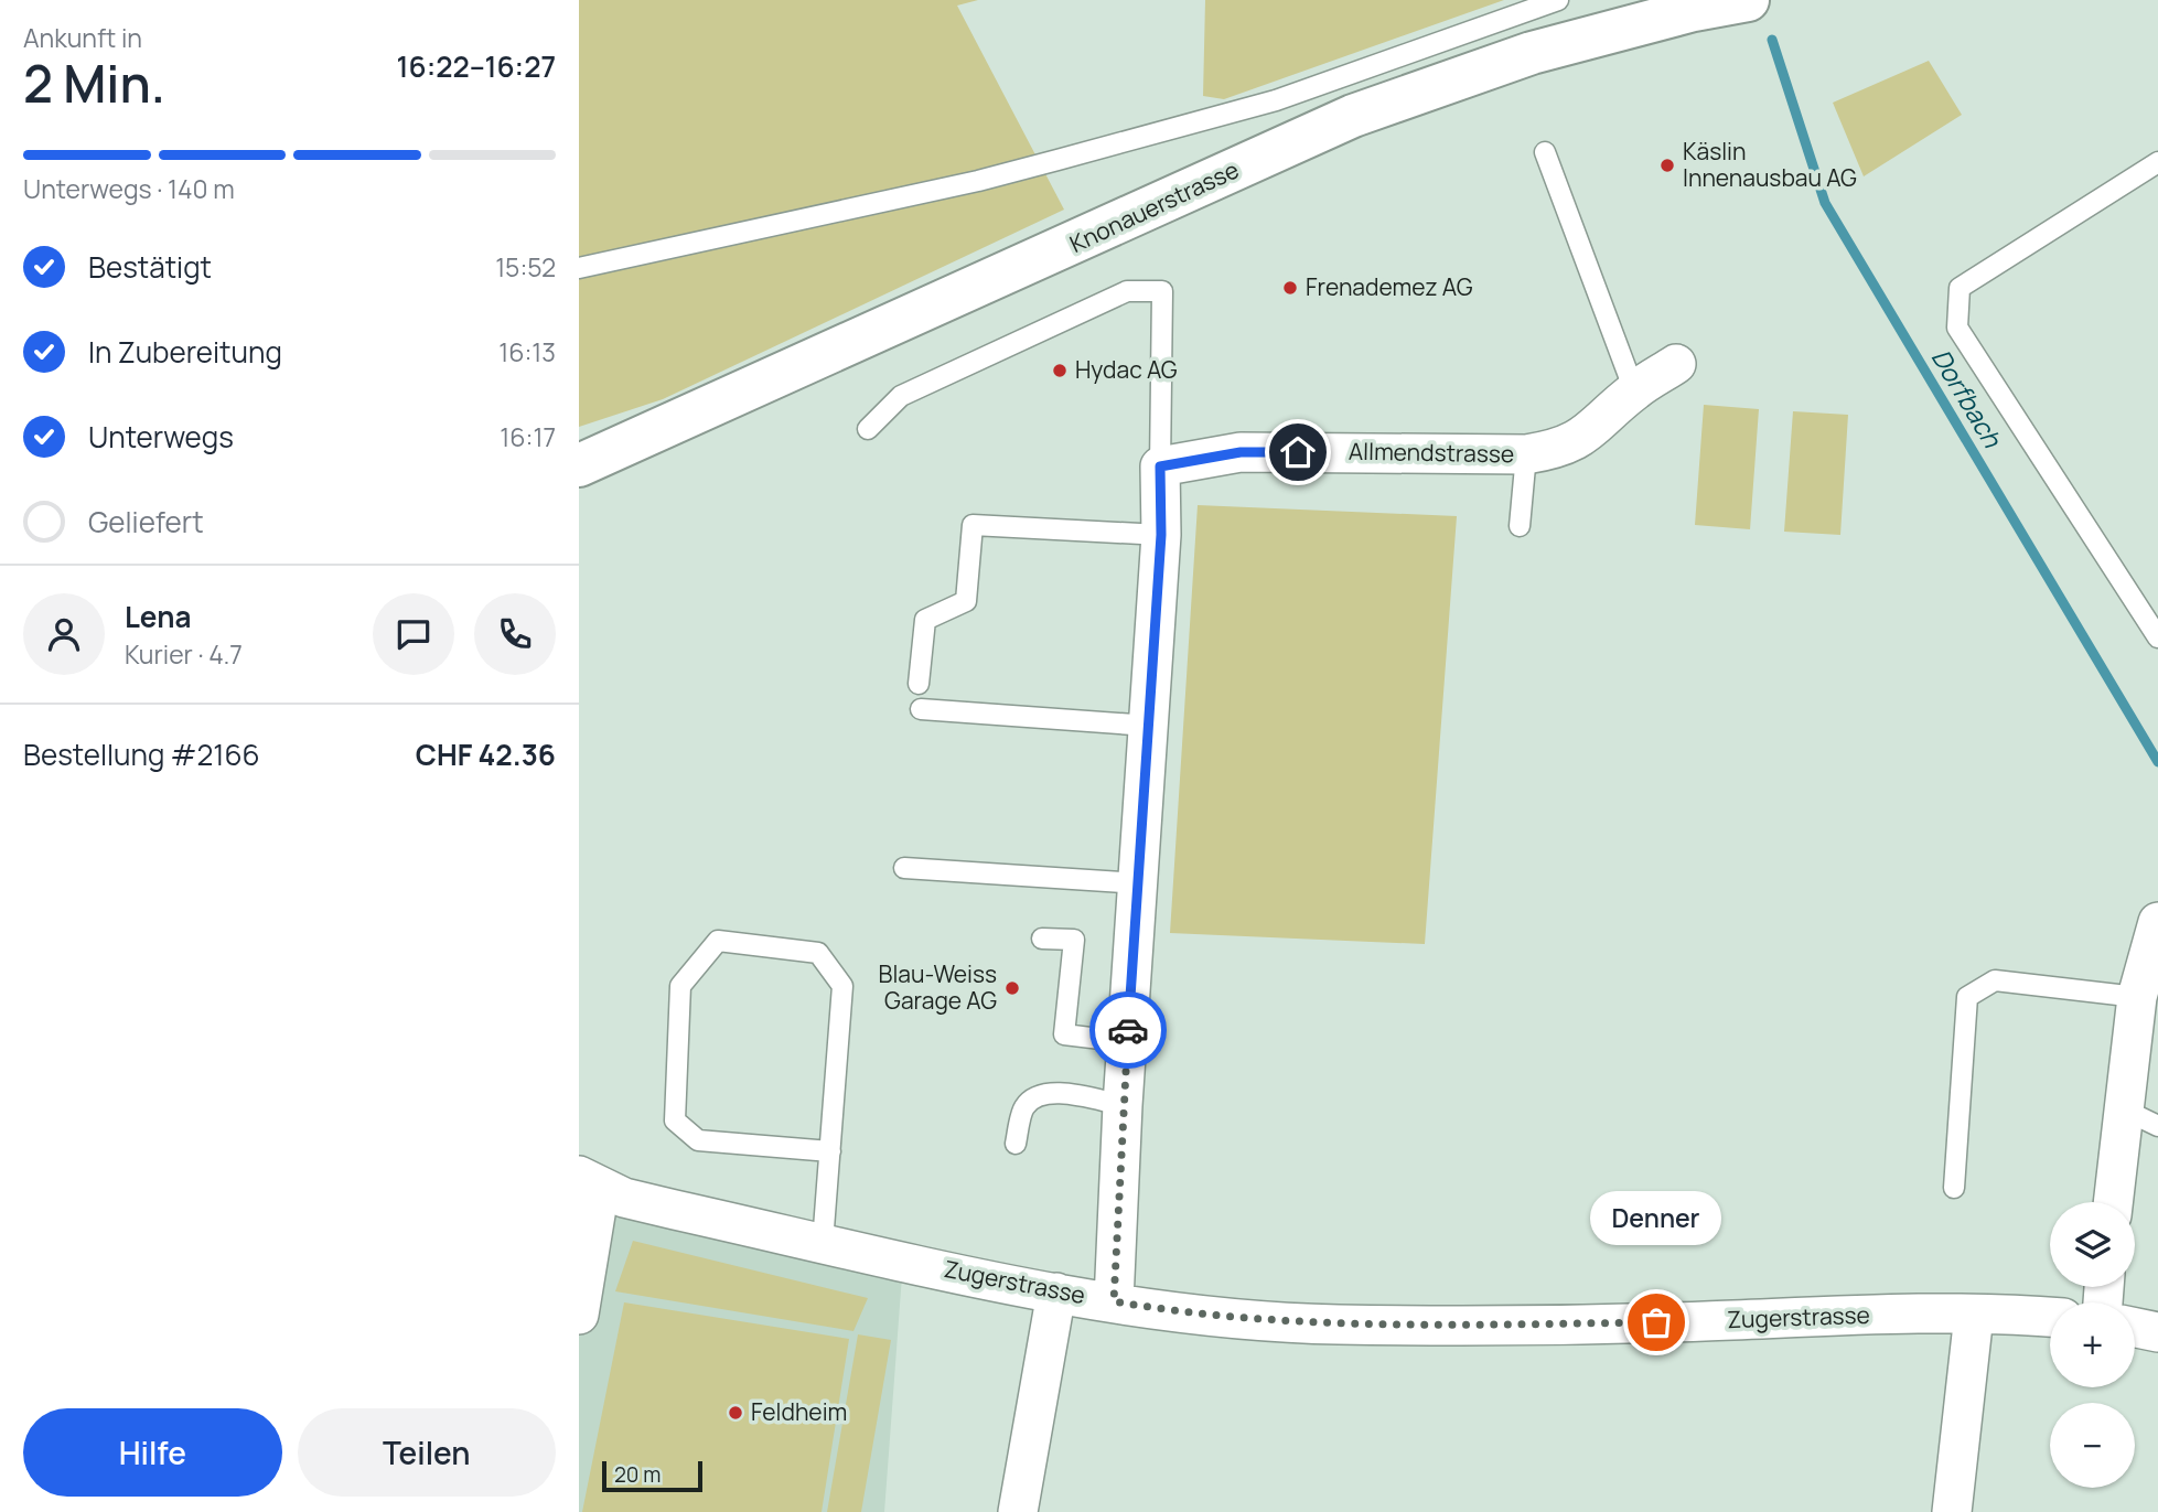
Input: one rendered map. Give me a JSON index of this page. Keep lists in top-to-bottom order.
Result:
{
  "streets": {
    "street": ["Knonauerstrasse", "Allmendstrasse", "Zugerstrasse"]
  },
  "water": ["Dorfbach"],
  "places": [
    "Käslin Innenausbau AG",
    "Frenademez AG",
    "Hydac AG",
    "Blau-Weiss Garage AG",
    "Denner",
    "Feldheim"
  ],
  "scale_bar": "20 m",
  "page": {
    "heading": ["2 Min.", "Ankunft in", "16:22–16:27"],
    "panel": [
      "Lena",
      "Kurier · 4.7",
      "Bestellung #2166",
      "CHF 42.36"
    ],
    "bar": "Unterwegs · 140 m",
    "list": [
      ["Bestätigt", "15:52"],
      ["In Zubereitung", "16:13"],
      ["Unterwegs", "16:17"],
      "Geliefert"
    ],
    "bubble": "Denner",
    "map_buttons": ["+", "−"],
    "buttons": ["Hilfe", "Teilen"],
    "scale": "20 m"
  }
}
